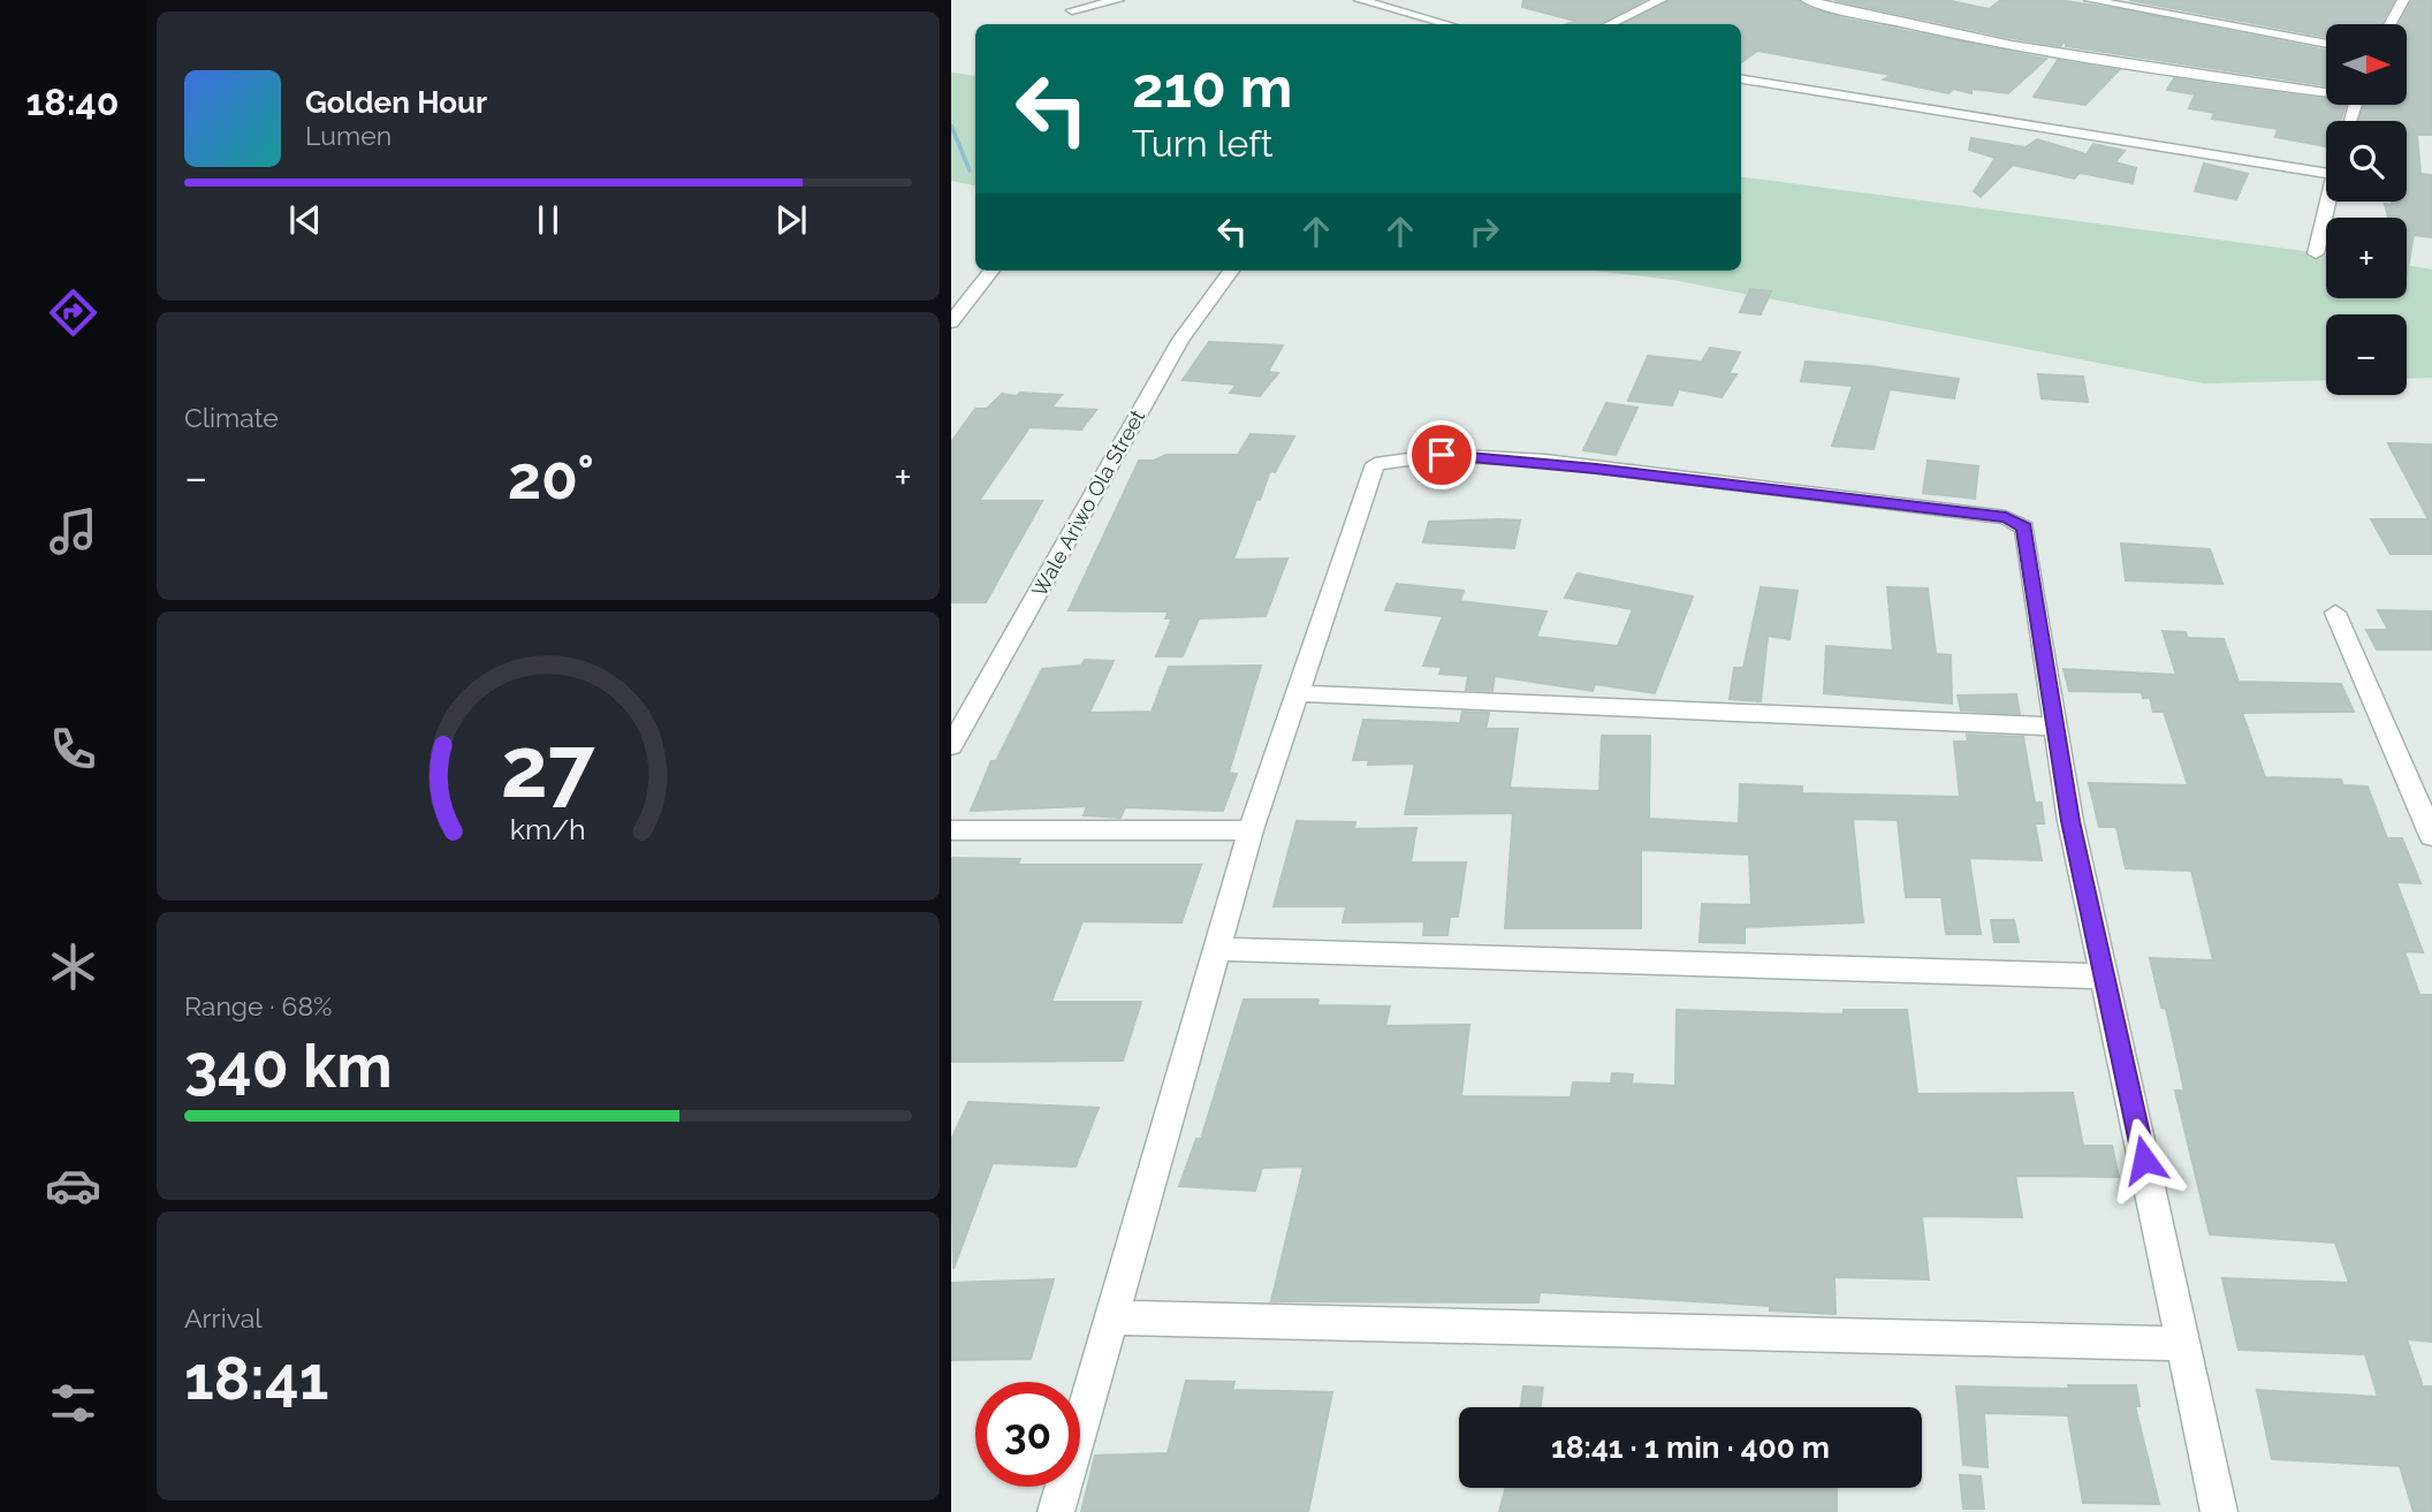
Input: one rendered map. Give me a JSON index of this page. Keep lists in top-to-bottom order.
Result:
{
  "streets": {
    "street": ["Wale Ariwo Ola Street"]
  },
  "north": "right",
  "page": {
    "tabs": "18:40",
    "map_buttons": ["+", "−"],
    "turn": ["210 m", "Turn left"],
    "song": ["Golden Hour", "Lumen"],
    "tile": [
      "Climate",
      ["Range · 68%", "340 km"],
      ["Arrival", "18:41"]
    ],
    "heat": ["−", "20°", "+"],
    "limit": "30",
    "trip": "18:41 · 1 min · 400 m",
    "gauge": ["27", "km/h"]
  }
}
